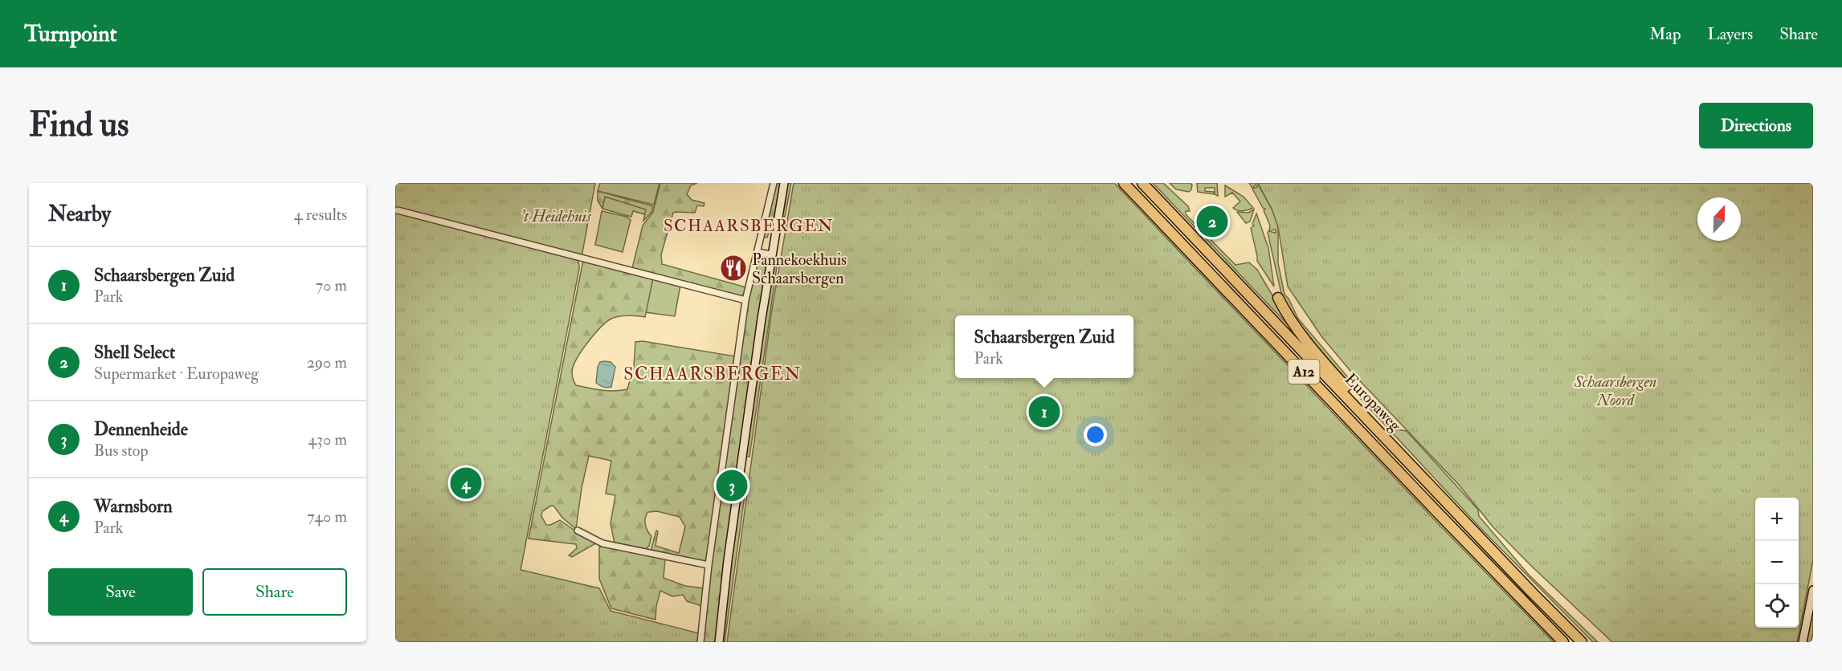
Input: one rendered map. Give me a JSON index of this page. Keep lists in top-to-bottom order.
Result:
{
  "streets": {
    "highway": ["A12", "Europaweg"]
  },
  "crossings": [
    ["A12", "Europaweg"]
  ],
  "districts": ["SCHAARSBERGEN", "SCHAARSBERGEN"],
  "parks": ["'t Heidehuis", "Schaarsbergen Noord"],
  "places": {
    "restaurant": ["Pannekoekhuis Schaarsbergen"]
  },
  "north": "top",
  "page": {
    "header": "Turnpoint",
    "nav": ["Map", "Layers", "Share"],
    "buttons": [
      "Directions",
      ["Save", "Share"]
    ],
    "title": "Find us",
    "heading": ["Nearby", "4 results"],
    "pins": [
      "2",
      "1",
      "4",
      "3"
    ],
    "list": [
      {
        "mark": "1",
        "name": "Schaarsbergen Zuid",
        "note": "Park",
        "value": "70 m"
      },
      {
        "mark": "2",
        "name": "Shell Select",
        "note": "Supermarket · Europaweg",
        "value": "290 m"
      },
      {
        "mark": "3",
        "name": "Dennenheide",
        "note": "Bus stop",
        "value": "430 m"
      },
      {
        "mark": "4",
        "name": "Warnsborn",
        "note": "Park",
        "value": "740 m"
      }
    ],
    "popup": ["Schaarsbergen Zuid", "Park"],
    "map_buttons": ["+", "−"]
  }
}
